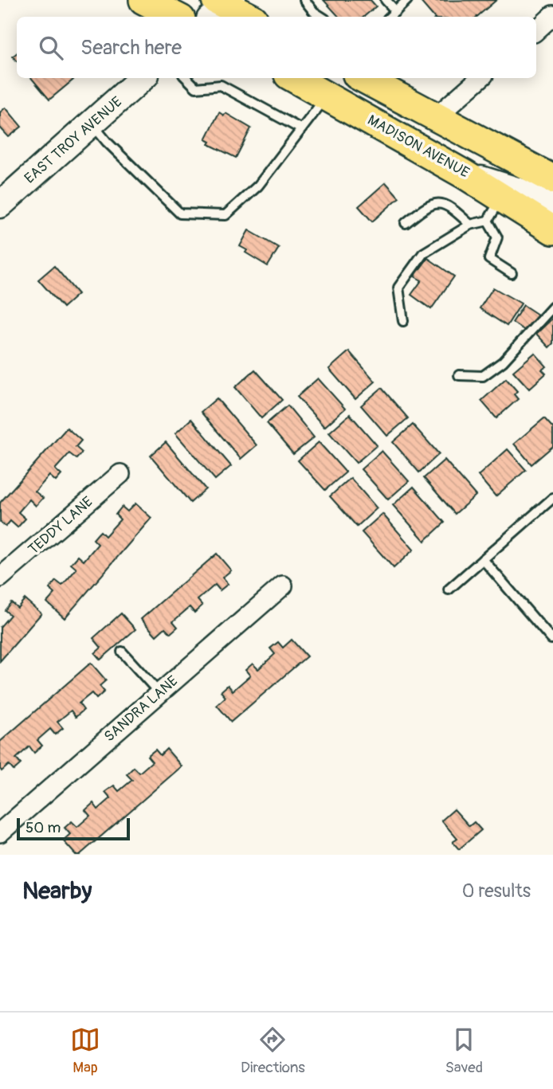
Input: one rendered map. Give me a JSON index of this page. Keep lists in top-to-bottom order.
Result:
{
  "streets": {
    "main road": ["EAST TROY AVENUE", "MADISON AVENUE"],
    "street": ["TEDDY LANE", "SANDRA LANE"]
  },
  "scale_bar": "50 m",
  "page": {
    "search": "Search here",
    "scale": "50 m",
    "heading": ["Nearby", "0 results"],
    "nav": ["Map", "Directions", "Saved"]
  }
}
